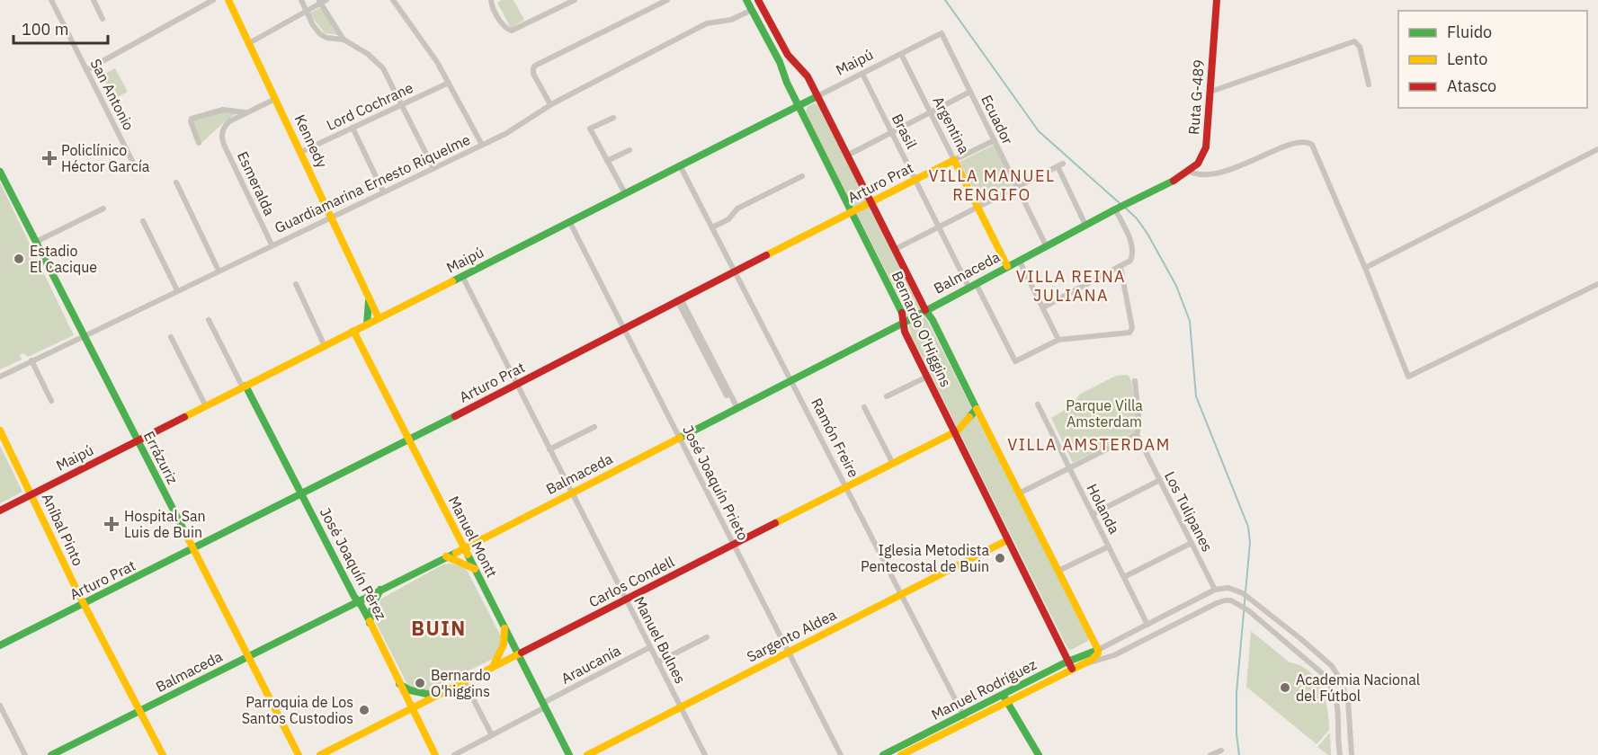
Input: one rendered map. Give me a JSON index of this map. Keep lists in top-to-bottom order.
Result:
{
  "streets": {
    "street": [
      "Maipú",
      "San Antonio",
      "Ruta G-489",
      "Lord Cochrane",
      "Ecuador",
      "Argentina",
      "Brasil",
      "Kennedy",
      "Arturo Prat",
      "Esmeralda",
      "Guardiamarina Ernesto Riquelme",
      "Balmaceda",
      "Bernardo O'Higgins",
      "Ramón Freire",
      "Errázuriz",
      "José Joaquín Prieto",
      "Holanda",
      "Los Tulipanes",
      "Aníbal Pinto",
      "Manuel Montt",
      "José Joaquín Pérez",
      "Carlos Condell",
      "Sargento Aldea",
      "Manuel Bulnes",
      "Araucanía",
      "Manuel Rodríguez"
    ]
  },
  "crossings": [
    ["Maipú", "Ecuador"],
    ["Maipú", "Argentina"],
    ["Maipú", "Brasil"],
    ["Maipú", "Kennedy"],
    ["Maipú", "Bernardo O'Higgins"],
    ["Maipú", "Ramón Freire"],
    ["Maipú", "Errázuriz"],
    ["Maipú", "José Joaquín Prieto"],
    ["Maipú", "Aníbal Pinto"],
    ["Maipú", "Manuel Montt"],
    ["Maipú", "José Joaquín Pérez"],
    ["Maipú", "Manuel Bulnes"],
    ["Ruta G-489", "Balmaceda"],
    ["Lord Cochrane", "Kennedy"],
    ["Ecuador", "Arturo Prat"],
    ["Ecuador", "Balmaceda"],
    ["Argentina", "Arturo Prat"],
    ["Argentina", "Balmaceda"],
    ["Brasil", "Arturo Prat"],
    ["Brasil", "Balmaceda"],
    ["Kennedy", "Guardiamarina Ernesto Riquelme"],
    ["Arturo Prat", "Bernardo O'Higgins"],
    ["Arturo Prat", "Ramón Freire"],
    ["Arturo Prat", "Errázuriz"],
    ["Arturo Prat", "José Joaquín Prieto"],
    ["Arturo Prat", "Aníbal Pinto"],
    ["Arturo Prat", "Manuel Montt"],
    ["Arturo Prat", "José Joaquín Pérez"],
    ["Arturo Prat", "Manuel Bulnes"],
    ["Esmeralda", "Guardiamarina Ernesto Riquelme"],
    ["Guardiamarina Ernesto Riquelme", "Bernardo O'Higgins"],
    ["Guardiamarina Ernesto Riquelme", "Errázuriz"],
    ["Balmaceda", "Bernardo O'Higgins"],
    ["Balmaceda", "Ramón Freire"],
    ["Balmaceda", "Errázuriz"],
    ["Balmaceda", "José Joaquín Prieto"],
    ["Balmaceda", "Aníbal Pinto"],
    ["Balmaceda", "Manuel Montt"],
    ["Balmaceda", "José Joaquín Pérez"],
    ["Balmaceda", "Carlos Condell"],
    ["Balmaceda", "Manuel Bulnes"],
    ["Bernardo O'Higgins", "Carlos Condell"],
    ["Bernardo O'Higgins", "Sargento Aldea"],
    ["Bernardo O'Higgins", "Manuel Rodríguez"],
    ["Ramón Freire", "Carlos Condell"],
    ["Ramón Freire", "Sargento Aldea"],
    ["Ramón Freire", "Manuel Rodríguez"],
    ["José Joaquín Prieto", "Carlos Condell"],
    ["José Joaquín Prieto", "Sargento Aldea"],
    ["Holanda", "Manuel Rodríguez"],
    ["Los Tulipanes", "Manuel Rodríguez"],
    ["Manuel Montt", "José Joaquín Pérez"],
    ["Manuel Montt", "Carlos Condell"],
    ["Manuel Montt", "Araucanía"],
    ["José Joaquín Pérez", "Carlos Condell"],
    ["Carlos Condell", "Manuel Bulnes"],
    ["Sargento Aldea", "Manuel Bulnes"],
    ["Manuel Bulnes", "Araucanía"]
  ],
  "districts": [
    "VILLA MANUEL RENGIFO",
    "VILLA REINA JULIANA",
    "VILLA AMSTERDAM",
    "BUIN"
  ],
  "parks": ["Parque Villa Amsterdam"],
  "places": {
    "health": ["Policlínico Héctor García", "Hospital San Luis de Buin"],
    "other": [
      "Estadio El Cacique",
      "Iglesia Metodista Pentecostal de Buin",
      "Bernardo O'higgins",
      "Academia Nacional del Fútbol",
      "Parroquia de Los Santos Custodios"
    ]
  },
  "legend": ["Fluido", "Lento", "Atasco"],
  "scale_bar": "100 m"
}
